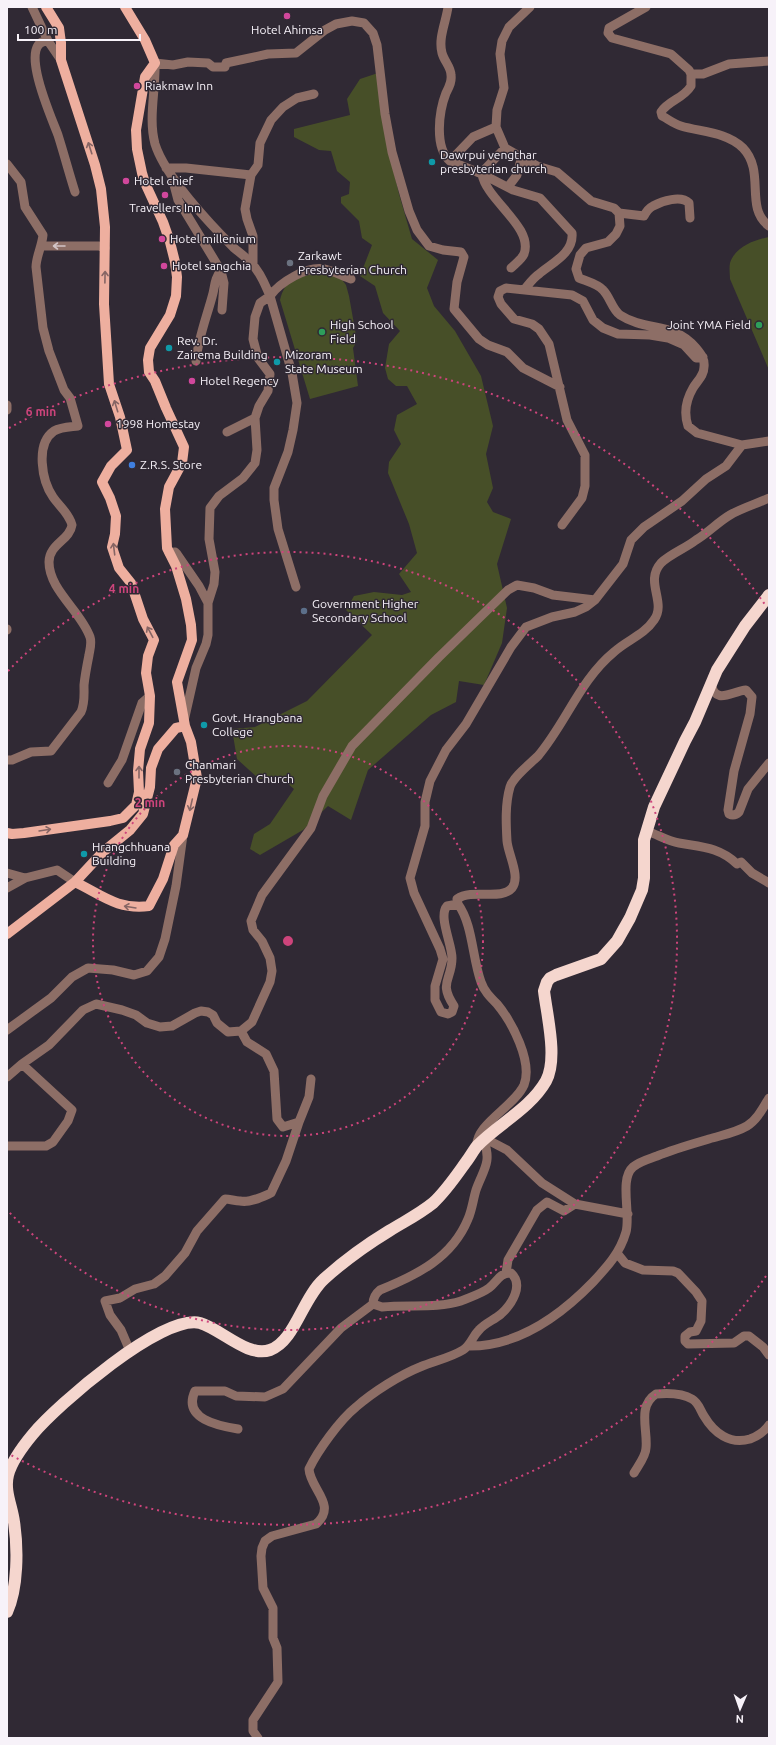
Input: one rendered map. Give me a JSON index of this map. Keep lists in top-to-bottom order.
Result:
{
  "places": [
    "Hotel Ahimsa",
    "Riakmaw Inn",
    "Dawrpui vengthar presbyterian church",
    "Hotel chief",
    "Travellers Inn",
    "Hotel millenium",
    "Zarkawt Presbyterian Church",
    "Hotel sangchia",
    "Joint YMA Field",
    "High School Field",
    "Rev. Dr. Zairema Building",
    "Mizoram State Museum",
    "Hotel Regency",
    "1998 Homestay",
    "Z.R.S. Store",
    "Government Higher Secondary School",
    "Govt. Hrangbana College",
    "Chanmari Presbyterian Church",
    "Hrangchhuana Building"
  ],
  "scale_bar": "100 m",
  "north": "bottom",
  "rings": ["6 min", "4 min", "2 min"]
}
